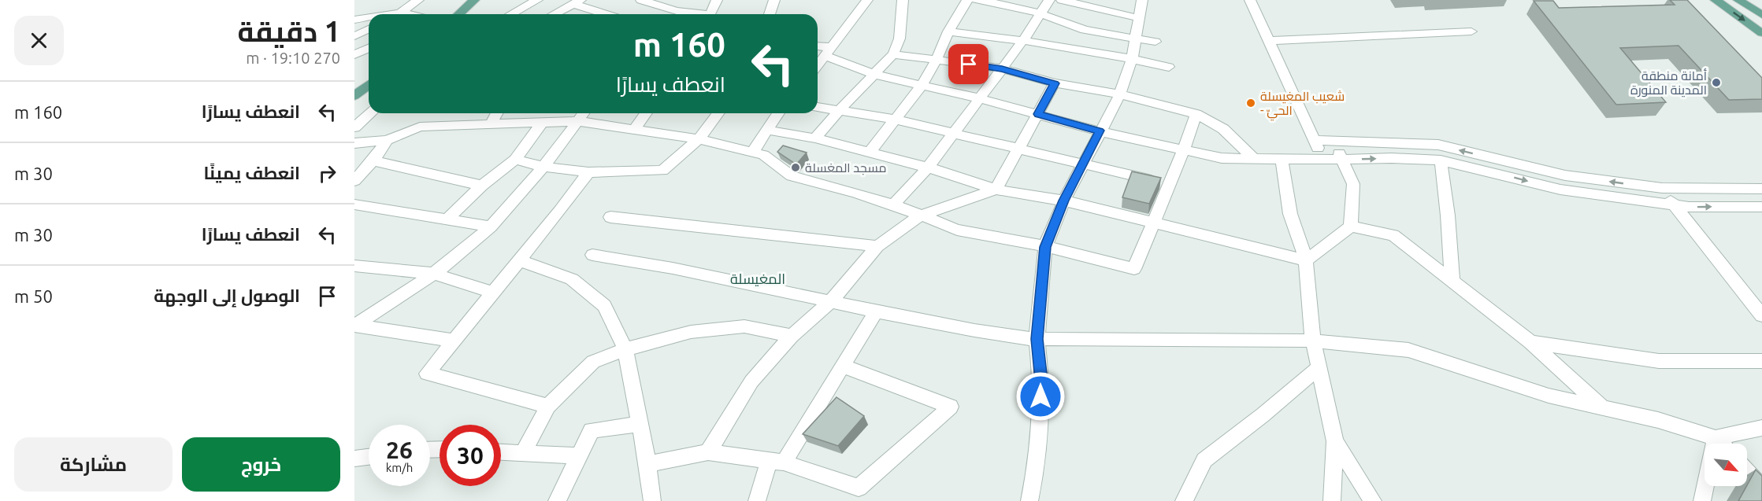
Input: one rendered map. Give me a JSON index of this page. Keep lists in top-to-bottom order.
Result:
{
  "districts": ["المغيسلة"],
  "places": ["أمانة منطقة المدينة المنورة", "شعيب المغيسلة - الحيّ", "مسجد المغسلة"],
  "north": "bottom right",
  "page": {
    "heading": ["1 دقيقة", "270 m · 19:10"],
    "turn": ["160 m", "انعطف يسارًا"],
    "list": [
      {
        "name": "انعطف يسارًا",
        "value": "160 m"
      },
      {
        "name": "انعطف يمينًا",
        "value": "30 m"
      },
      {
        "name": "انعطف يسارًا",
        "value": "30 m"
      },
      {
        "name": "الوصول إلى الوجهة",
        "value": "50 m"
      }
    ],
    "speed": "26 km/h",
    "limit": "30",
    "buttons": ["خروج", "مشاركة"]
  }
}
